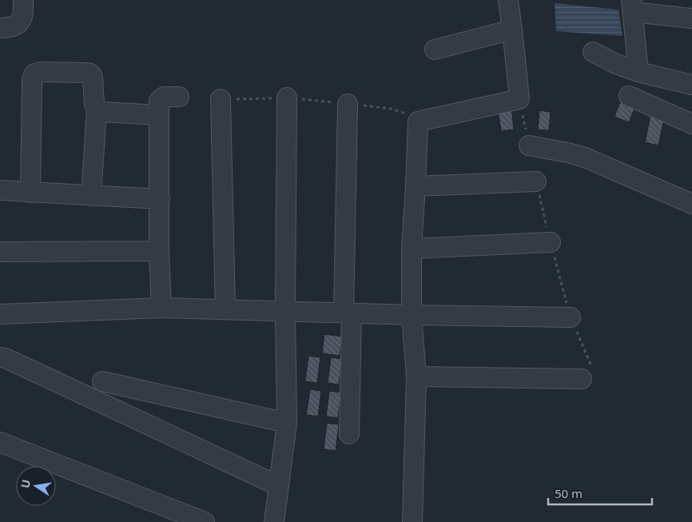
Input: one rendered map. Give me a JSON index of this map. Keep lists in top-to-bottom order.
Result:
{
  "scale_bar": "50 m",
  "north": "left"
}
